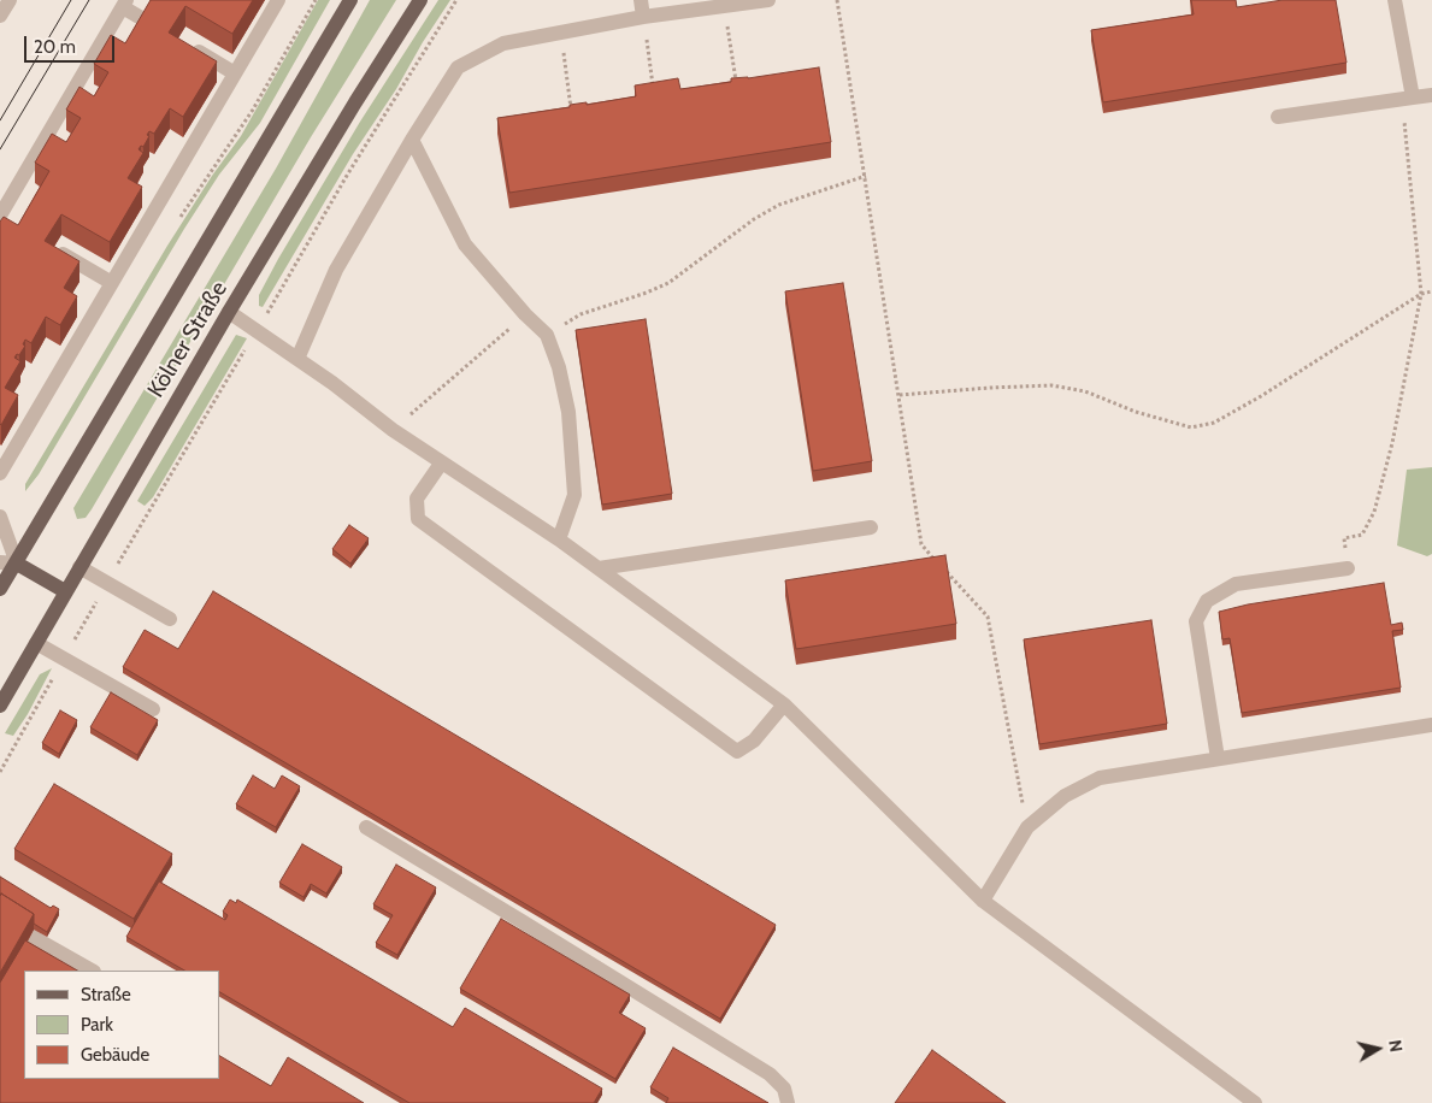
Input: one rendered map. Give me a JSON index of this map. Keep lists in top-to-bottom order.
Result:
{
  "streets": {
    "main road": ["Kölner Straße"]
  },
  "legend": ["Straße", "Park", "Gebäude"],
  "scale_bar": "20 m",
  "north": "right"
}
